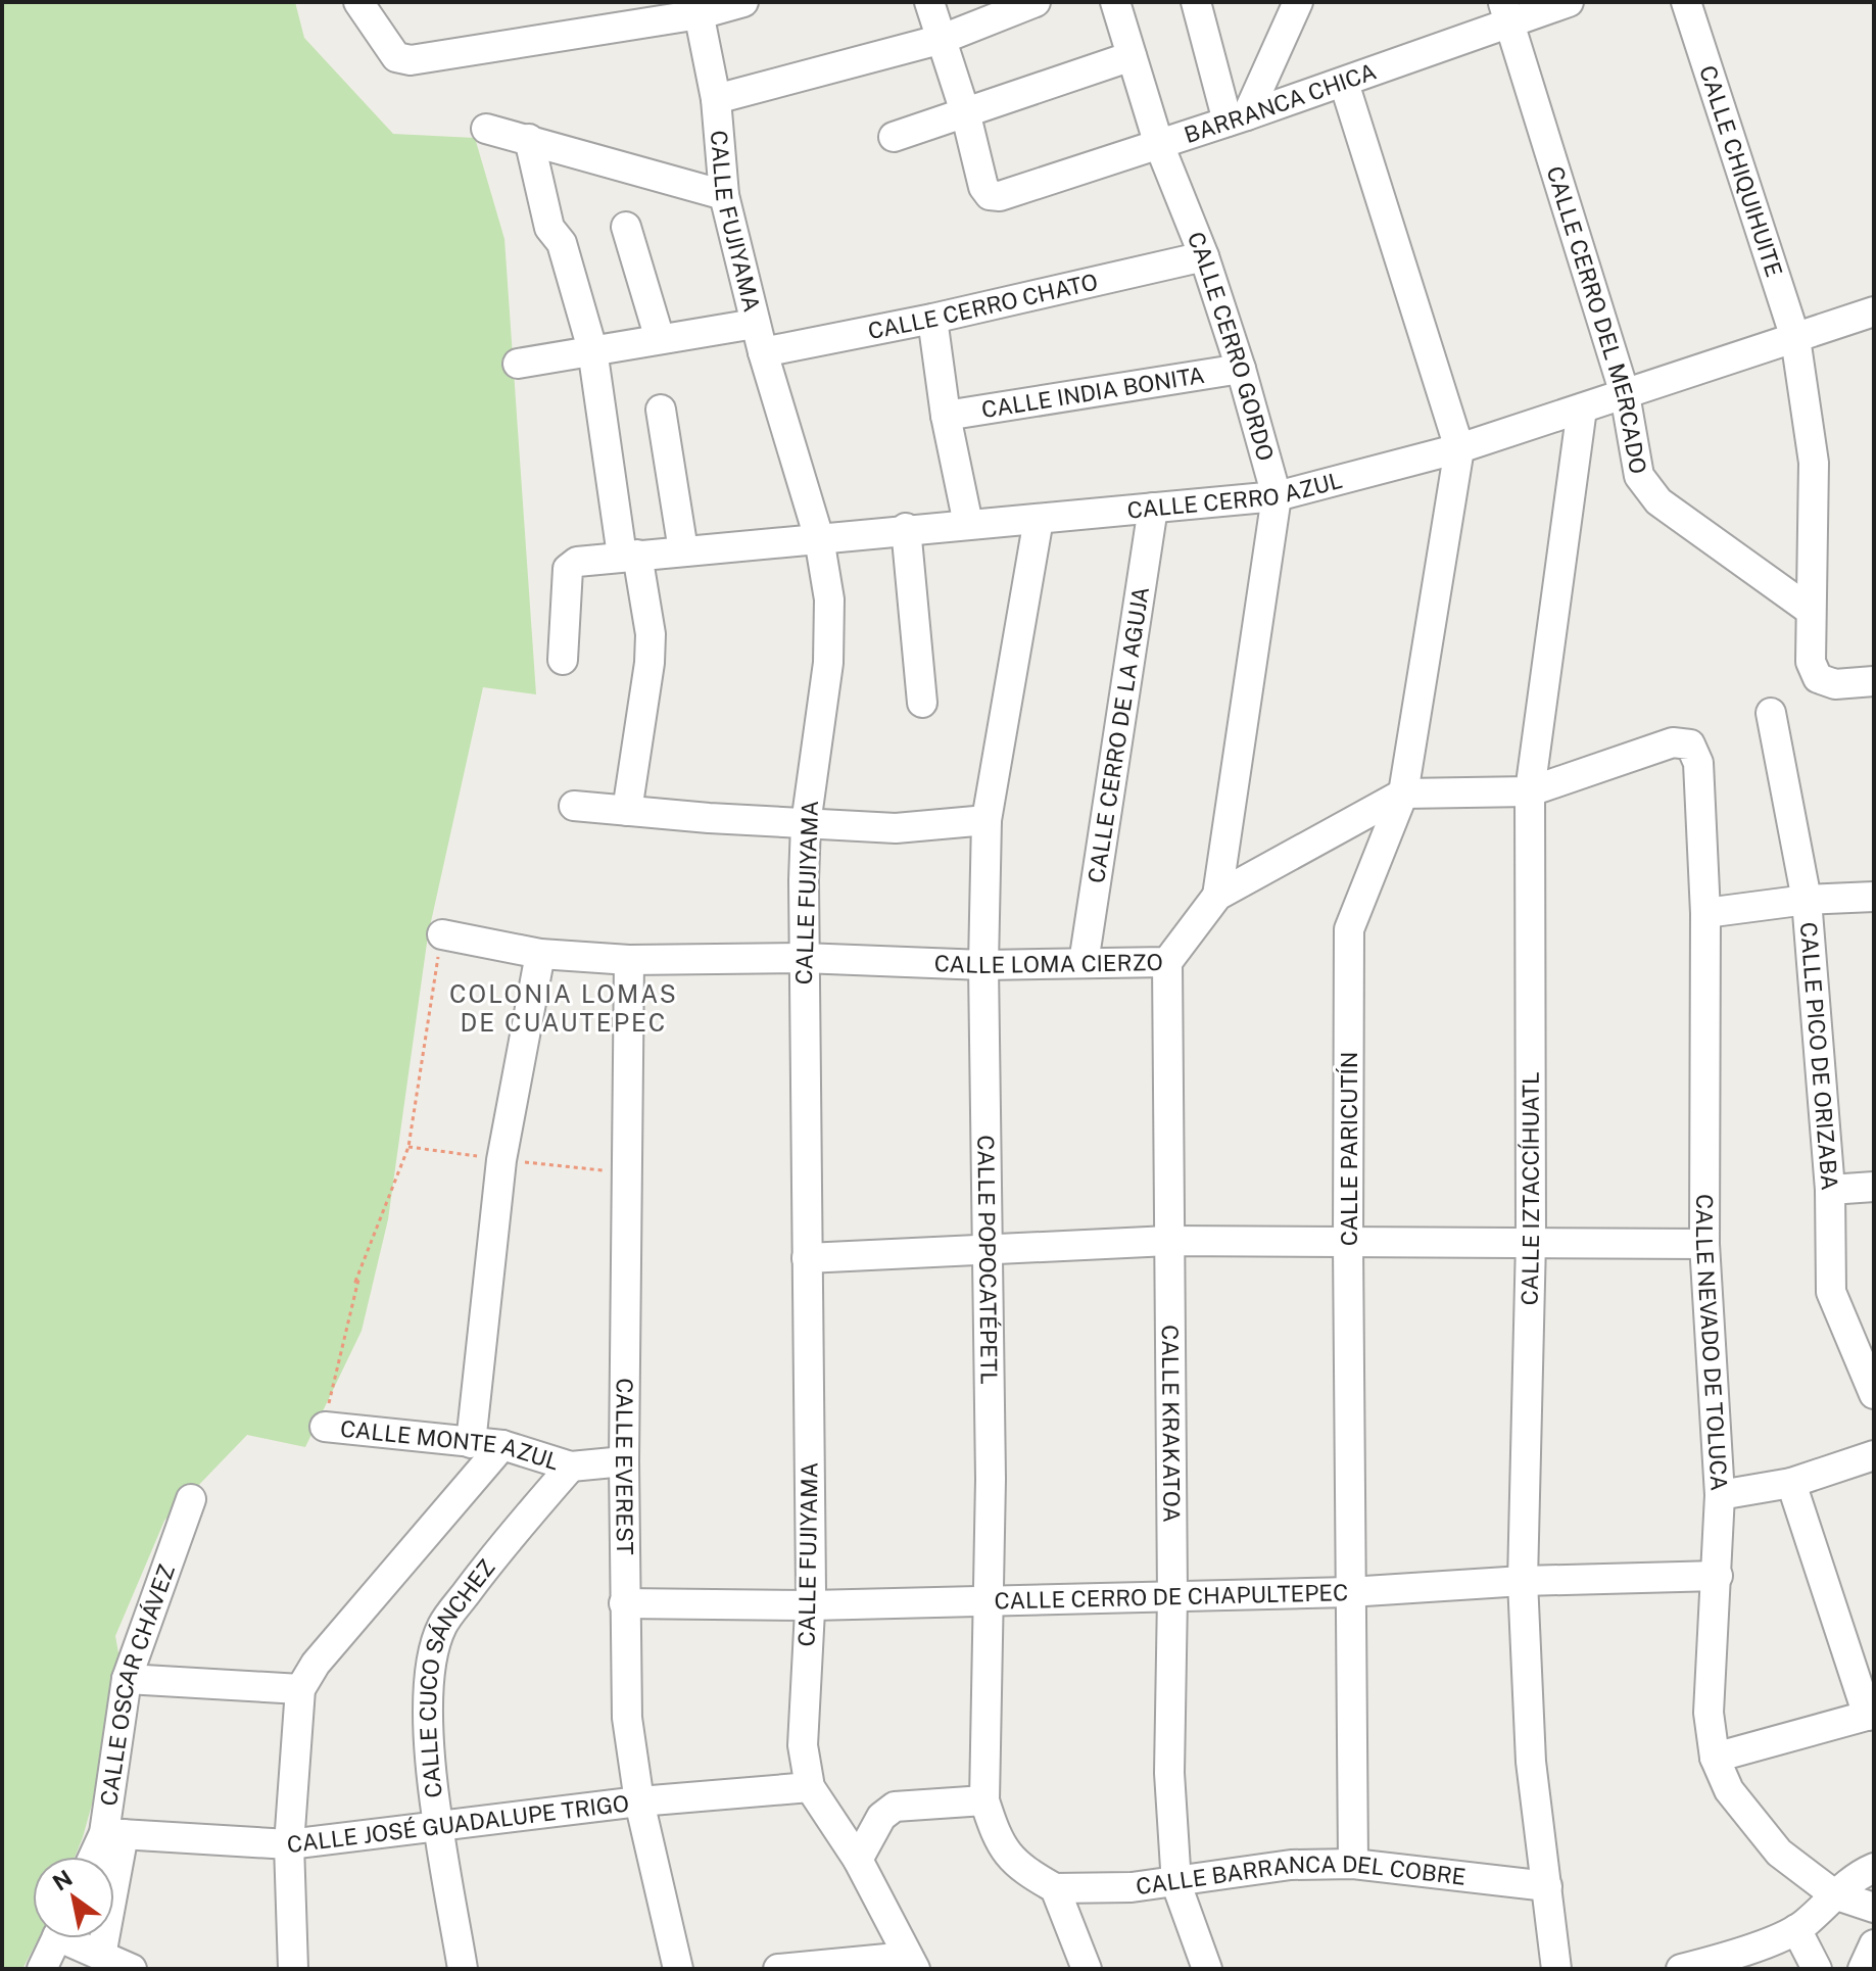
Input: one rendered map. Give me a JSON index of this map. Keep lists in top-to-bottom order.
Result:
{
  "streets": {
    "street": [
      "BARRANCA CHICA",
      "CALLE CHIQUIHUITE",
      "CALLE FUJIYAMA",
      "CALLE CERRO CHATO",
      "CALLE CERRO DEL MERCADO",
      "CALLE CERRO GORDO",
      "CALLE INDIA BONITA",
      "CALLE CERRO AZUL",
      "CALLE CERRO DE LA AGUJA",
      "CALLE LOMA CIERZO",
      "CALLE PICO DE ORIZABA",
      "CALLE PARICUTÍN",
      "CALLE IZTACCÍHUATL",
      "CALLE POPOCATÉPETL",
      "CALLE NEVADO DE TOLUCA",
      "CALLE KRAKATOA",
      "CALLE MONTE AZUL",
      "CALLE EVEREST",
      "CALLE CERRO DE CHAPULTEPEC",
      "CALLE CUCO SÁNCHEZ",
      "CALLE OSCAR CHÁVEZ",
      "CALLE JOSÉ GUADALUPE TRIGO",
      "CALLE BARRANCA DEL COBRE"
    ]
  },
  "crossings": [
    ["BARRANCA CHICA", "CALLE CERRO DEL MERCADO"],
    ["BARRANCA CHICA", "CALLE CERRO GORDO"],
    ["CALLE CHIQUIHUITE", "CALLE CERRO AZUL"],
    ["CALLE FUJIYAMA", "CALLE CERRO CHATO"],
    ["CALLE FUJIYAMA", "CALLE CERRO AZUL"],
    ["CALLE FUJIYAMA", "CALLE LOMA CIERZO"],
    ["CALLE FUJIYAMA", "CALLE CERRO DE CHAPULTEPEC"],
    ["CALLE FUJIYAMA", "CALLE JOSÉ GUADALUPE TRIGO"],
    ["CALLE CERRO CHATO", "CALLE CERRO GORDO"],
    ["CALLE CERRO DEL MERCADO", "CALLE CERRO AZUL"],
    ["CALLE CERRO GORDO", "CALLE INDIA BONITA"],
    ["CALLE CERRO GORDO", "CALLE CERRO AZUL"],
    ["CALLE CERRO GORDO", "CALLE LOMA CIERZO"],
    ["CALLE CERRO AZUL", "CALLE CERRO DE LA AGUJA"],
    ["CALLE CERRO AZUL", "CALLE PARICUTÍN"],
    ["CALLE CERRO AZUL", "CALLE IZTACCÍHUATL"],
    ["CALLE CERRO AZUL", "CALLE POPOCATÉPETL"],
    ["CALLE CERRO DE LA AGUJA", "CALLE LOMA CIERZO"],
    ["CALLE LOMA CIERZO", "CALLE PARICUTÍN"],
    ["CALLE LOMA CIERZO", "CALLE IZTACCÍHUATL"],
    ["CALLE LOMA CIERZO", "CALLE POPOCATÉPETL"],
    ["CALLE LOMA CIERZO", "CALLE NEVADO DE TOLUCA"],
    ["CALLE LOMA CIERZO", "CALLE KRAKATOA"],
    ["CALLE LOMA CIERZO", "CALLE EVEREST"],
    ["CALLE PARICUTÍN", "CALLE CERRO DE CHAPULTEPEC"],
    ["CALLE PARICUTÍN", "CALLE BARRANCA DEL COBRE"],
    ["CALLE IZTACCÍHUATL", "CALLE CERRO DE CHAPULTEPEC"],
    ["CALLE IZTACCÍHUATL", "CALLE BARRANCA DEL COBRE"],
    ["CALLE POPOCATÉPETL", "CALLE CERRO DE CHAPULTEPEC"],
    ["CALLE POPOCATÉPETL", "CALLE BARRANCA DEL COBRE"],
    ["CALLE NEVADO DE TOLUCA", "CALLE CERRO DE CHAPULTEPEC"],
    ["CALLE KRAKATOA", "CALLE CERRO DE CHAPULTEPEC"],
    ["CALLE KRAKATOA", "CALLE BARRANCA DEL COBRE"],
    ["CALLE MONTE AZUL", "CALLE EVEREST"],
    ["CALLE MONTE AZUL", "CALLE CUCO SÁNCHEZ"],
    ["CALLE EVEREST", "CALLE CERRO DE CHAPULTEPEC"],
    ["CALLE EVEREST", "CALLE JOSÉ GUADALUPE TRIGO"],
    ["CALLE CUCO SÁNCHEZ", "CALLE JOSÉ GUADALUPE TRIGO"],
    ["CALLE OSCAR CHÁVEZ", "CALLE JOSÉ GUADALUPE TRIGO"]
  ],
  "districts": ["COLONIA LOMAS DE CUAUTEPEC"],
  "north": "top left"
}
